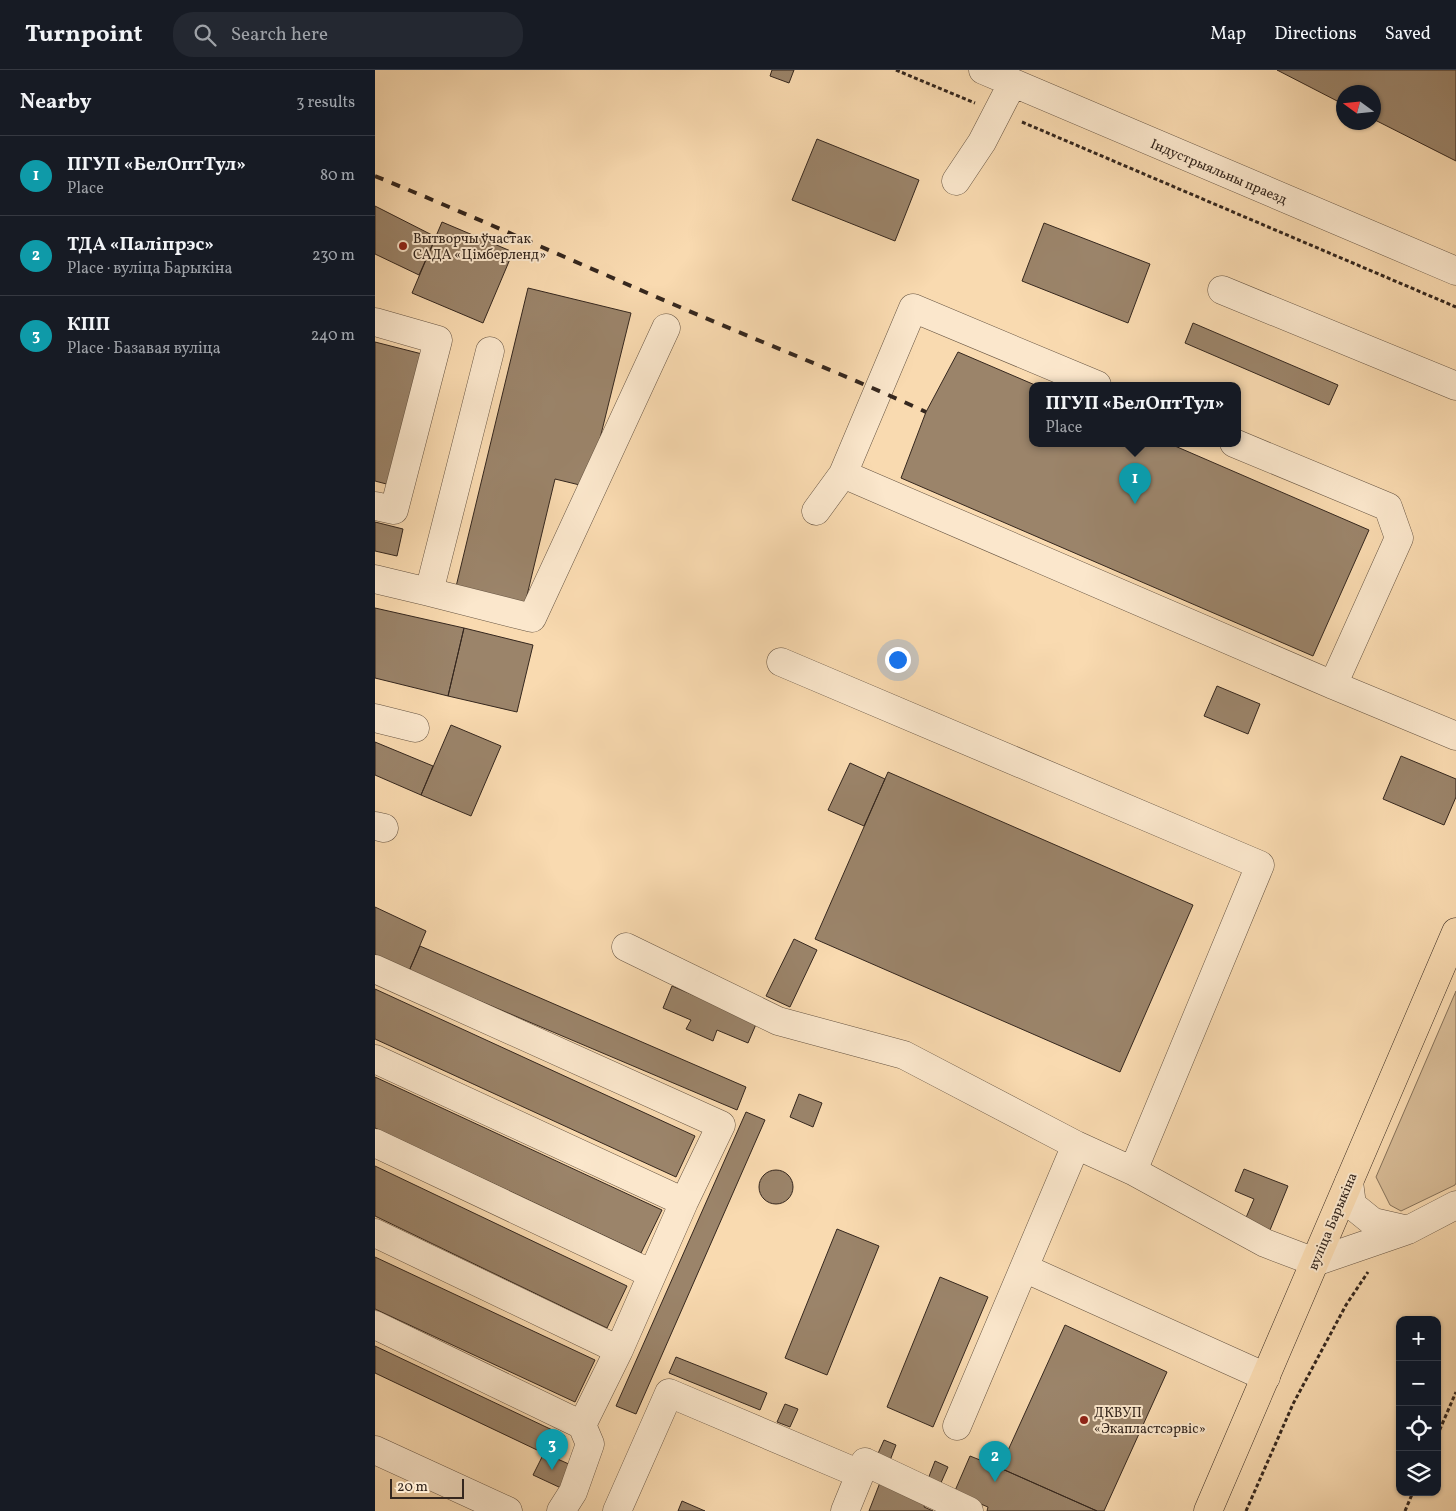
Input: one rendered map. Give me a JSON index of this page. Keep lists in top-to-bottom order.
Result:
{
  "streets": {
    "main road": ["вуліца Барыкіна"],
    "street": ["Індустрыяльны праезд"]
  },
  "places": ["Вытворчы ўчастак САДА «Цімберленд»", "ДКВУП «Экапластсэрвіс»"],
  "scale_bar": "20 m",
  "north": "left",
  "page": {
    "header": "Turnpoint",
    "search": "Search here",
    "nav": ["Map", "Directions", "Saved"],
    "heading": ["Nearby", "3 results"],
    "list": [
      {
        "mark": "1",
        "name": "ПГУП «БелОптТул»",
        "note": "Place",
        "value": "80 m"
      },
      {
        "mark": "2",
        "name": "ТДА «Паліпрэс»",
        "note": "Place · вуліца Барыкіна",
        "value": "230 m"
      },
      {
        "mark": "3",
        "name": "КПП",
        "note": "Place · Базавая вуліца",
        "value": "240 m"
      }
    ],
    "popup": ["ПГУП «БелОптТул»", "Place"],
    "pins": ["1", "3", "2"],
    "map_buttons": ["+", "−"],
    "scale": "20 m"
  }
}
